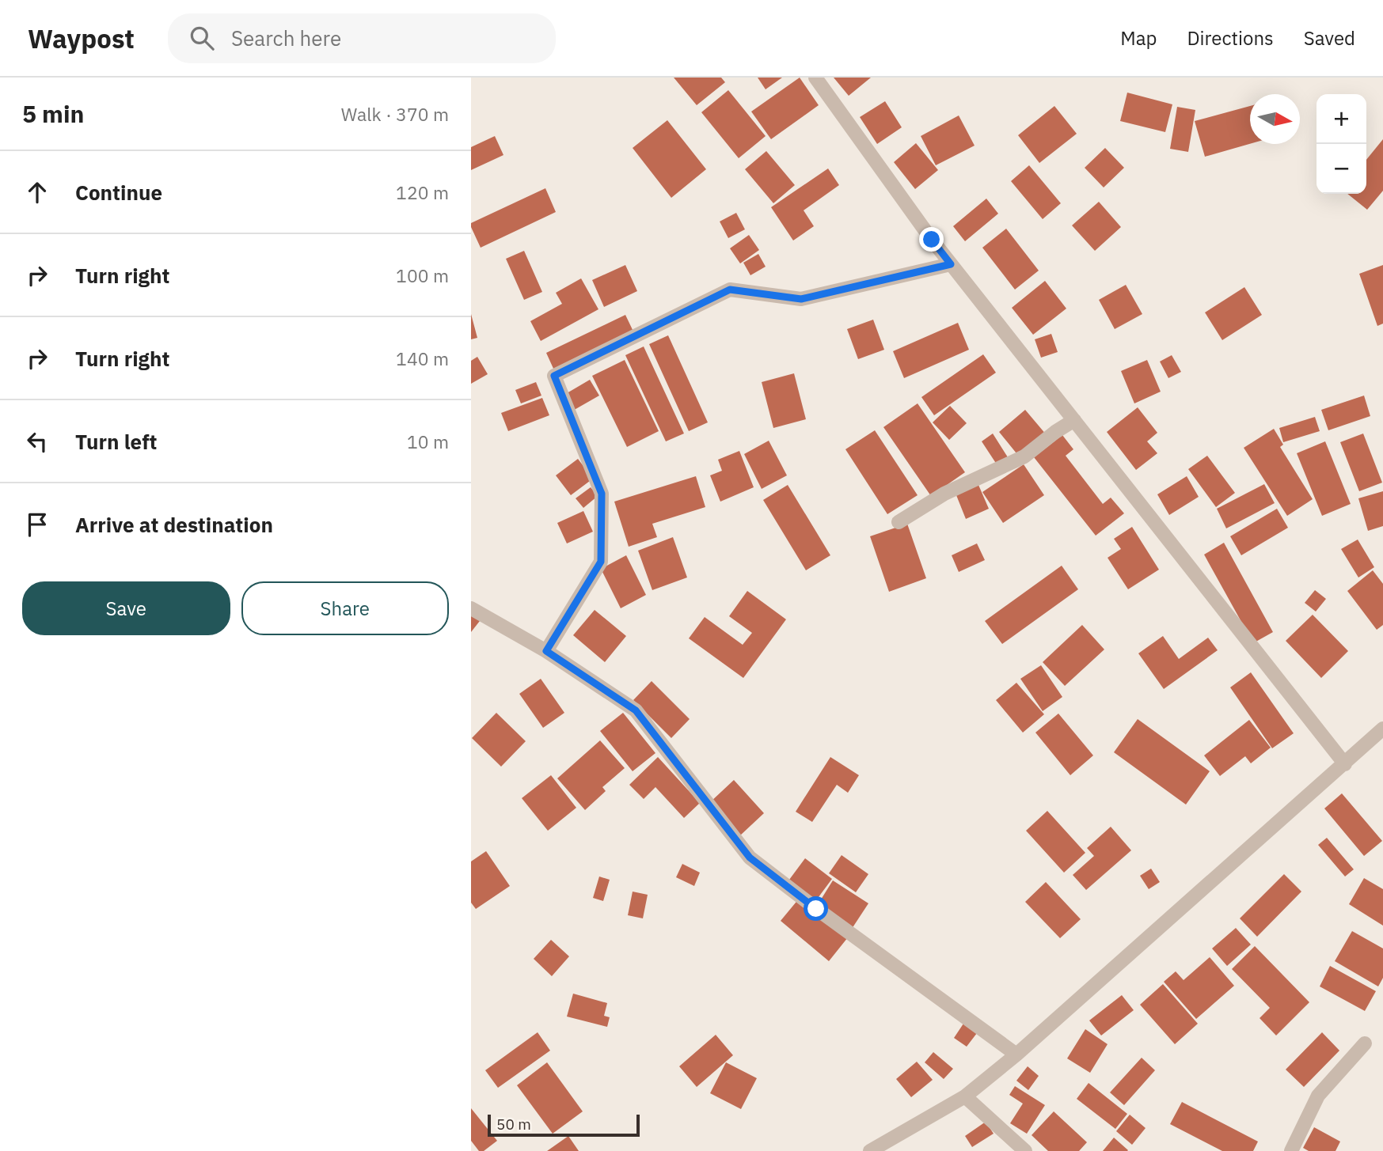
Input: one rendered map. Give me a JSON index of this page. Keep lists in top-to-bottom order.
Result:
{
  "scale_bar": "50 m",
  "north": "right",
  "page": {
    "header": "Waypost",
    "search": "Search here",
    "nav": ["Map", "Directions", "Saved"],
    "heading": ["5 min", "Walk · 370 m"],
    "map_buttons": ["+", "−"],
    "list": [
      ["Continue", "120 m"],
      ["Turn right", "100 m"],
      ["Turn right", "140 m"],
      ["Turn left", "10 m"],
      "Arrive at destination"
    ],
    "buttons": ["Save", "Share"],
    "scale": "50 m"
  }
}
